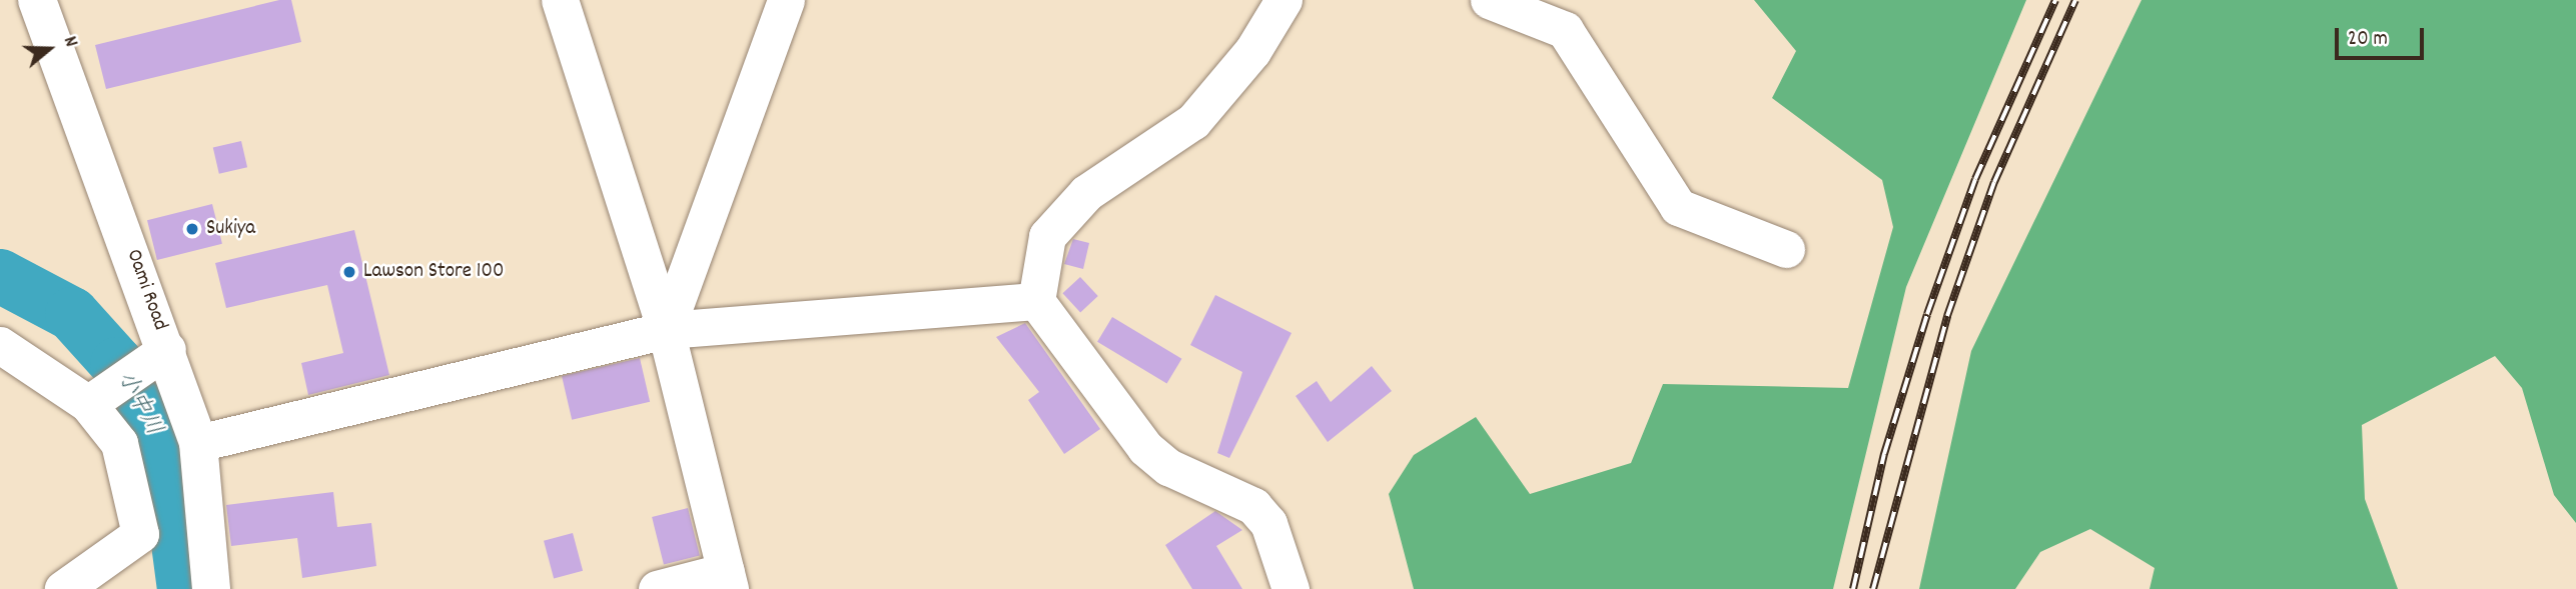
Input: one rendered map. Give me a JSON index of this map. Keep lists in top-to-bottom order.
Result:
{
  "streets": {
    "main road": ["Oami Road"]
  },
  "water": ["小中川"],
  "places": ["Sukiya", "Lawson Store 100"],
  "scale_bar": "20 m",
  "north": "right"
}
